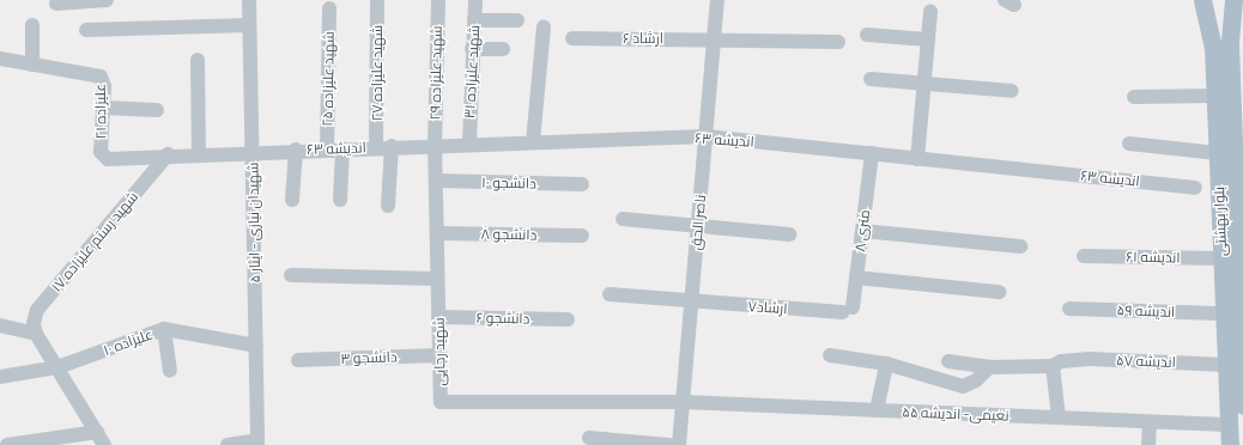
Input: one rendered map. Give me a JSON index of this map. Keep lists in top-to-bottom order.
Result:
{
  "streets": {
    "main road": ["بلوار بهشتی"],
    "street": [
      "ارشاد ۶",
      "شهید علیزاده ۳۱",
      "شهید علیزاده ۲۷",
      "شهید علیزاده ۲۹",
      "شهید علیزاده ۲۵",
      "علیزاده ۲۱",
      "اندیشه ۶۳",
      "دانشجو ۱۰",
      "شهیدان نیازی - ایثار ۵",
      "ناصر الحق",
      "۸ متری",
      "دانشجو ۸",
      "۱۷ شهید رستم علیزاده",
      "اندیشه ۶۱",
      "ارشاد۷",
      "اندیشه ۵۹",
      "دانشجو ۶",
      "علیزاده ۱۰",
      "شهید رجایی",
      "دانشجو ۳",
      "اندیشه ۵۷",
      "نعیمی- اندیشه ۵۵"
    ]
  },
  "crossings": [
    ["ارشاد ۶", "ناصر الحق"],
    ["شهید علیزاده ۳۱", "اندیشه ۶۳"],
    ["شهید علیزاده ۲۷", "اندیشه ۶۳"],
    ["شهید علیزاده ۲۹", "اندیشه ۶۳"],
    ["شهید علیزاده ۲۹", "شهید رجایی"],
    ["شهید علیزاده ۲۵", "اندیشه ۶۳"],
    ["علیزاده ۲۱", "اندیشه ۶۳"],
    ["علیزاده ۲۱", "شهیدان نیازی - ایثار ۵"],
    ["علیزاده ۲۱", "۱۷ شهید رستم علیزاده"],
    ["اندیشه ۶۳", "شهیدان نیازی - ایثار ۵"],
    ["اندیشه ۶۳", "ناصر الحق"],
    ["اندیشه ۶۳", "۸ متری"],
    ["اندیشه ۶۳", "شهید رجایی"],
    ["دانشجو ۱۰", "شهید رجایی"],
    ["بلوار بهشتی", "اندیشه ۶۱"],
    ["بلوار بهشتی", "اندیشه ۵۹"],
    ["بلوار بهشتی", "اندیشه ۵۷"],
    ["بلوار بهشتی", "نعیمی- اندیشه ۵۵"],
    ["شهیدان نیازی - ایثار ۵", "علیزاده ۱۰"],
    ["ناصر الحق", "ارشاد۷"],
    ["ناصر الحق", "شهید رجایی"],
    ["ناصر الحق", "نعیمی- اندیشه ۵۵"],
    ["۸ متری", "ارشاد۷"],
    ["دانشجو ۸", "شهید رجایی"],
    ["دانشجو ۶", "شهید رجایی"],
    ["شهید رجایی", "دانشجو ۳"],
    ["شهید رجایی", "نعیمی- اندیشه ۵۵"]
  ]
}
